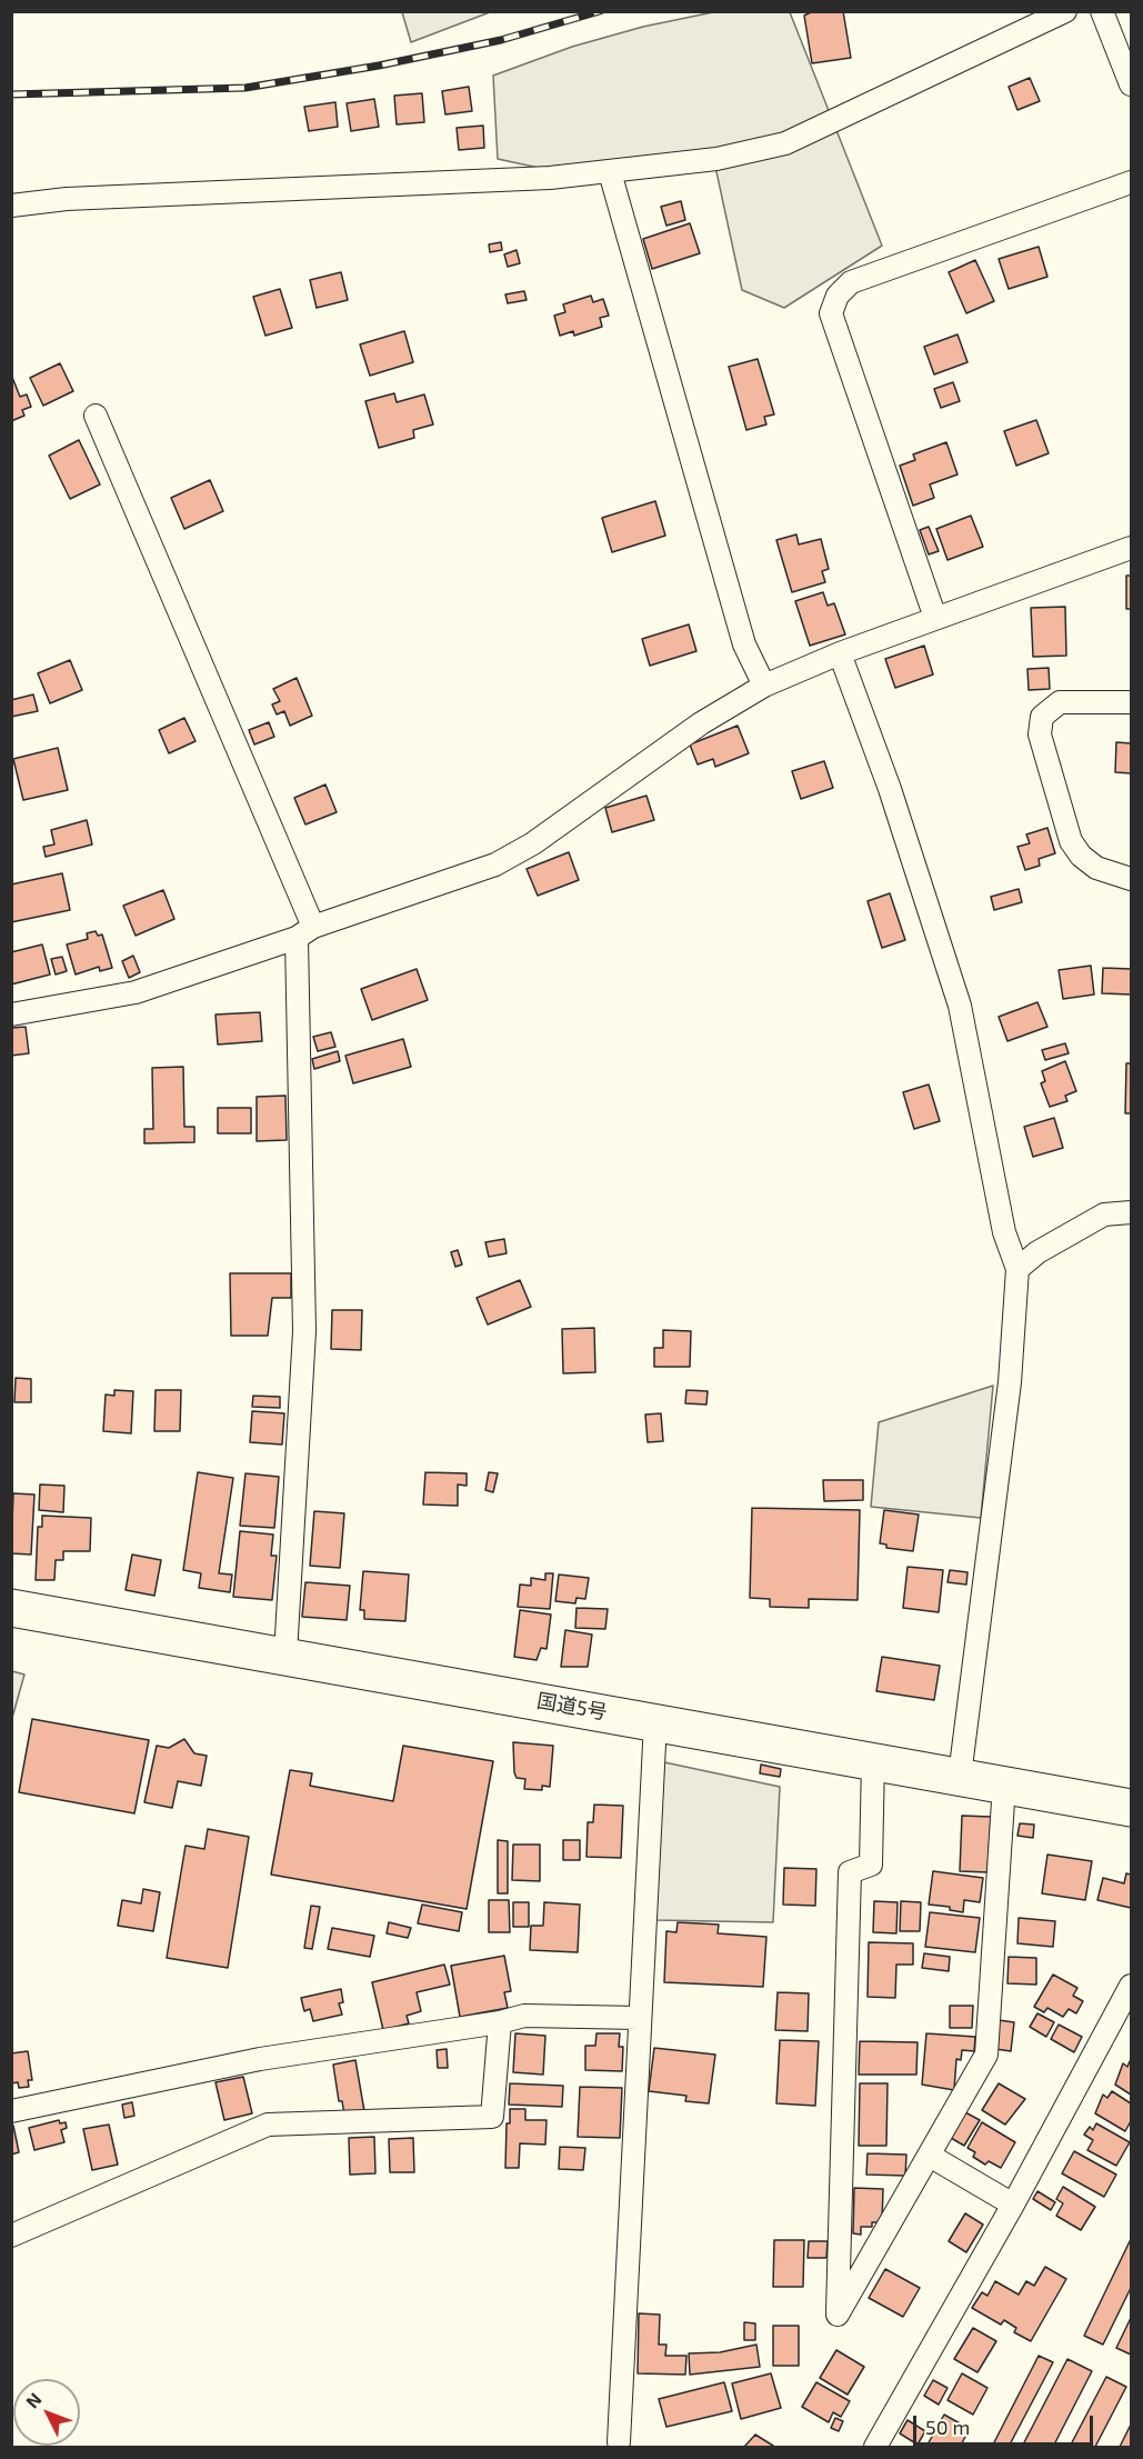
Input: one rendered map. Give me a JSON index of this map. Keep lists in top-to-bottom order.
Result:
{
  "streets": {
    "highway": ["国道5号"]
  },
  "scale_bar": "50 m",
  "north": "top left"
}
